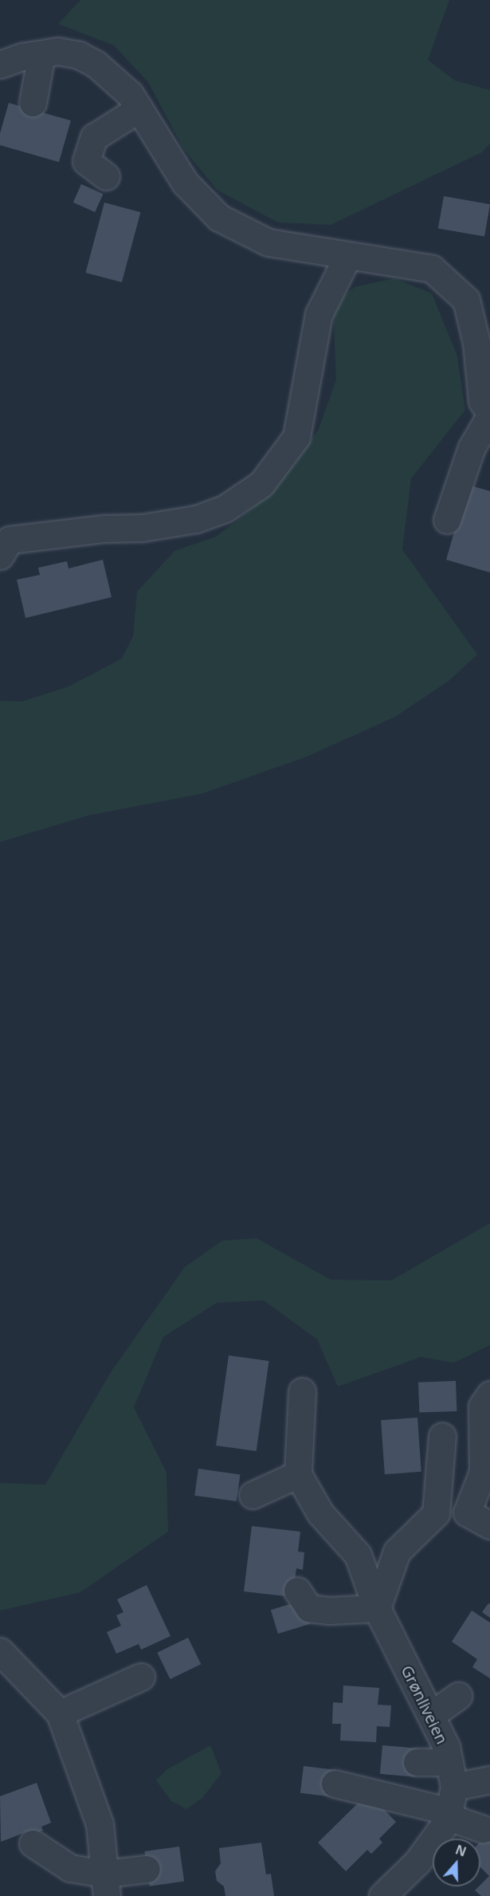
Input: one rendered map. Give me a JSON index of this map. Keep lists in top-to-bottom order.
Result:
{
  "streets": {
    "street": ["Grønliveien"]
  },
  "north": "top"
}
